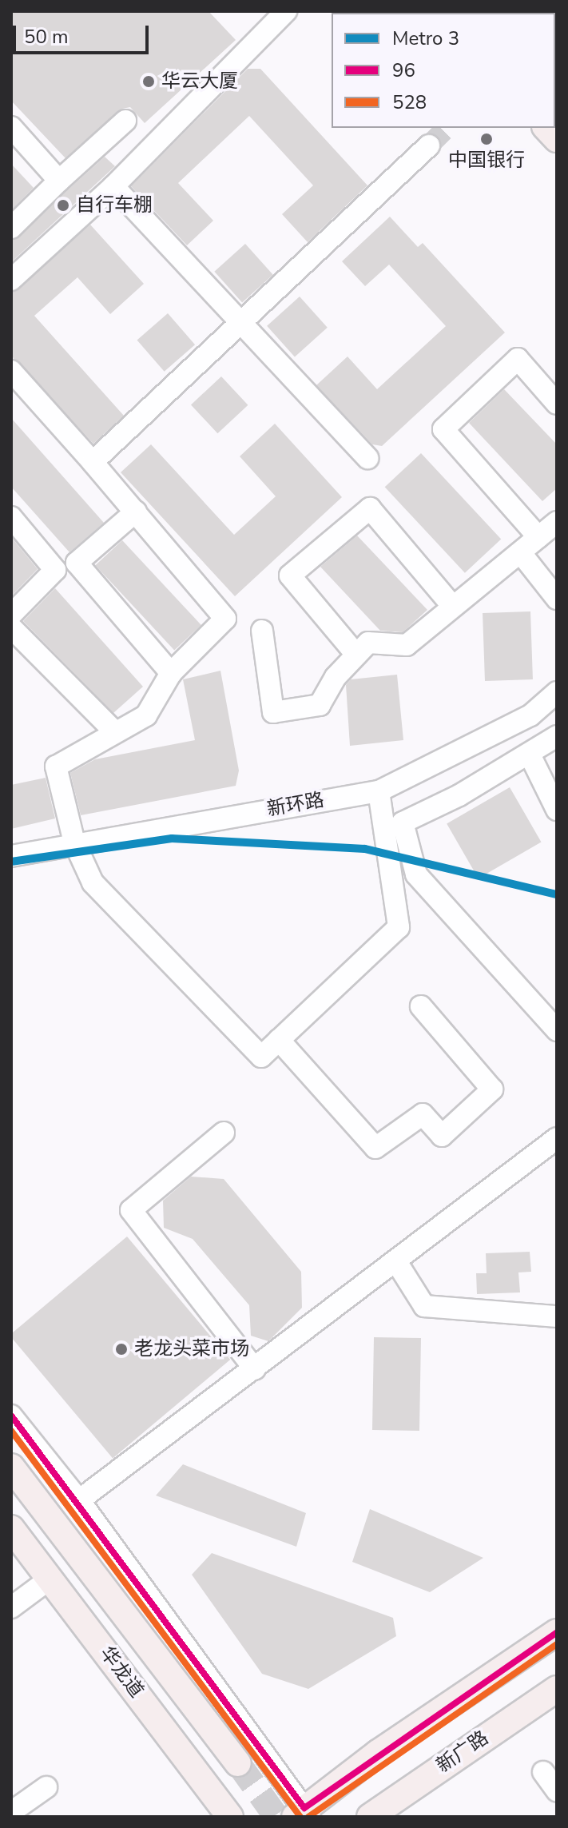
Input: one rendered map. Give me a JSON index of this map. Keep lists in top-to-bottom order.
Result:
{
  "streets": {
    "main road": ["华龙道", "新广路"],
    "street": ["新环路"]
  },
  "places": [
    "华云大厦",
    "中国银行",
    "自行车棚",
    "老龙头菜市场"
  ],
  "lines": ["metro line 3", "transit line 96", "transit line 528"],
  "legend": ["Metro 3", "96", "528"],
  "scale_bar": "50 m"
}
